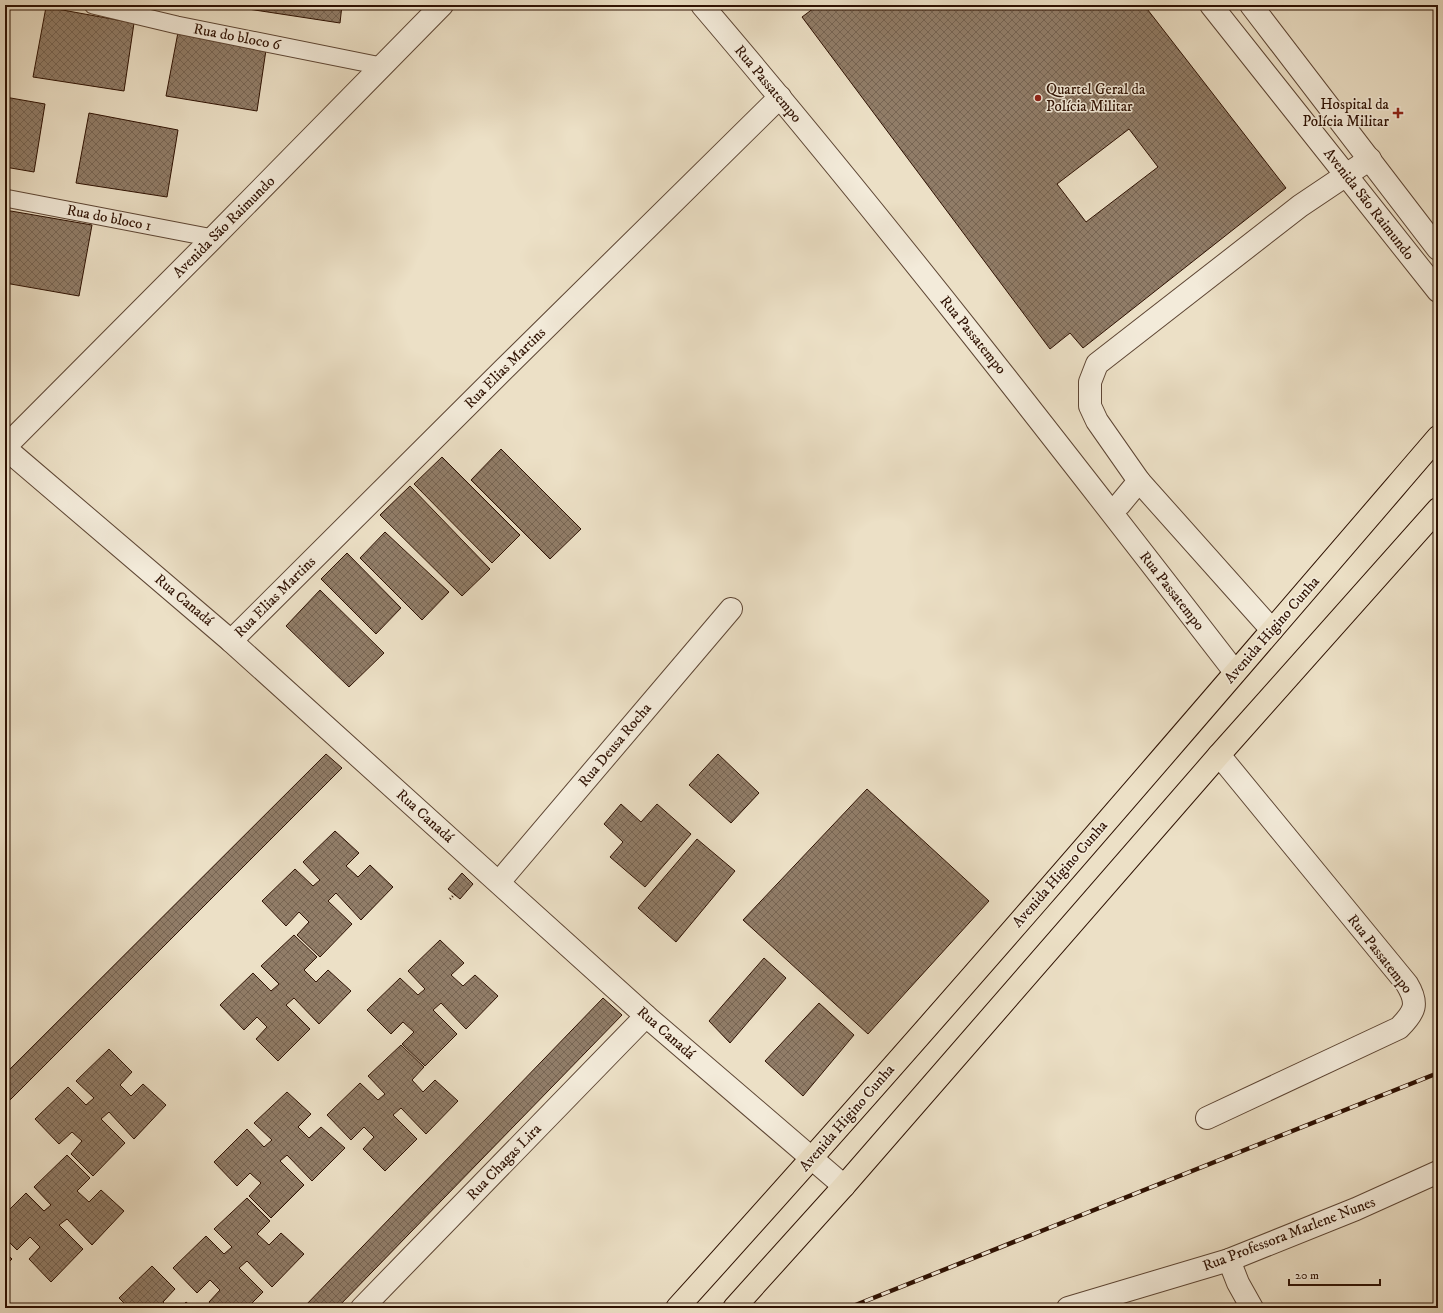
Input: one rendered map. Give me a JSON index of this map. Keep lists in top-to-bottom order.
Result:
{
  "streets": {
    "main road": ["Avenida Higino Cunha"],
    "street": [
      "Rua Passatempo",
      "Avenida São Raimundo",
      "Rua Elias Martins",
      "Rua Canadá",
      "Rua Deusa Rocha",
      "Rua Chagas Lira",
      "Rua Professora Marlene Nunes"
    ],
    "lane": ["Rua do bloco 6", "Rua do bloco 1"]
  },
  "crossings": [
    ["Rua do bloco 6", "Avenida São Raimundo"],
    ["Rua Passatempo", "Rua Elias Martins"],
    ["Rua Passatempo", "Avenida Higino Cunha"],
    ["Avenida São Raimundo", "Rua do bloco 1"],
    ["Avenida São Raimundo", "Rua Canadá"],
    ["Rua Elias Martins", "Rua Canadá"],
    ["Rua Canadá", "Avenida Higino Cunha"],
    ["Rua Canadá", "Rua Deusa Rocha"],
    ["Rua Canadá", "Rua Chagas Lira"]
  ],
  "places": {
    "other": ["Quartel Geral da Polícia Militar"],
    "health": ["Hospital da Polícia Militar"]
  },
  "scale_bar": "20 m"
}
